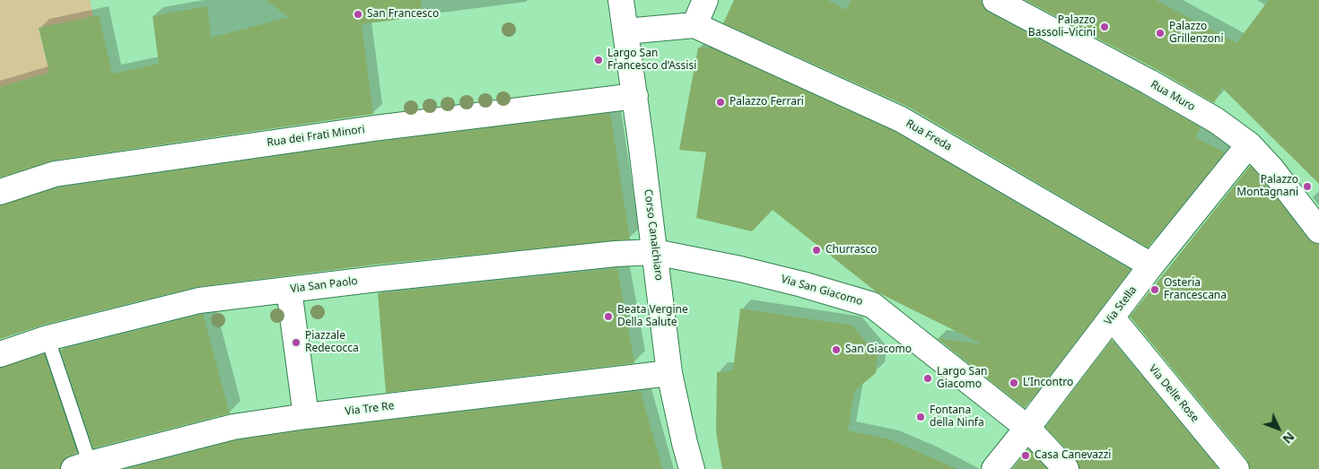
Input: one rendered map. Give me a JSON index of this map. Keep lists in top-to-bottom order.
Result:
{
  "streets": {
    "street": [
      "Rua Muro",
      "Rua Freda",
      "Rua dei Frati Minori",
      "Corso Canalchiaro",
      "Via San Paolo",
      "Via San Giacomo",
      "Via Stella",
      "Via Delle Rose",
      "Via Tre Re"
    ]
  },
  "crossings": [
    ["Rua Muro", "Via Stella"],
    ["Rua Freda", "Via Stella"],
    ["Rua dei Frati Minori", "Corso Canalchiaro"],
    ["Corso Canalchiaro", "Via San Paolo"],
    ["Corso Canalchiaro", "Via San Giacomo"],
    ["Corso Canalchiaro", "Via Tre Re"],
    ["Via San Paolo", "Via San Giacomo"],
    ["Via San Giacomo", "Via Stella"],
    ["Via Stella", "Via Delle Rose"]
  ],
  "places": [
    "San Francesco",
    "Palazzo Bassoli–Vicini",
    "Palazzo Grillenzoni",
    "Largo San Francesco d’Assisi",
    "Palazzo Ferrari",
    "Palazzo Montagnani",
    "Churrasco",
    "Osteria Francescana",
    "Beata Vergine Della Salute",
    "Piazzale Redecocca",
    "San Giacomo",
    "Largo San Giacomo",
    "L'Incontro",
    "Fontana della Ninfa",
    "Casa Canevazzi"
  ],
  "north": "bottom right"
}
